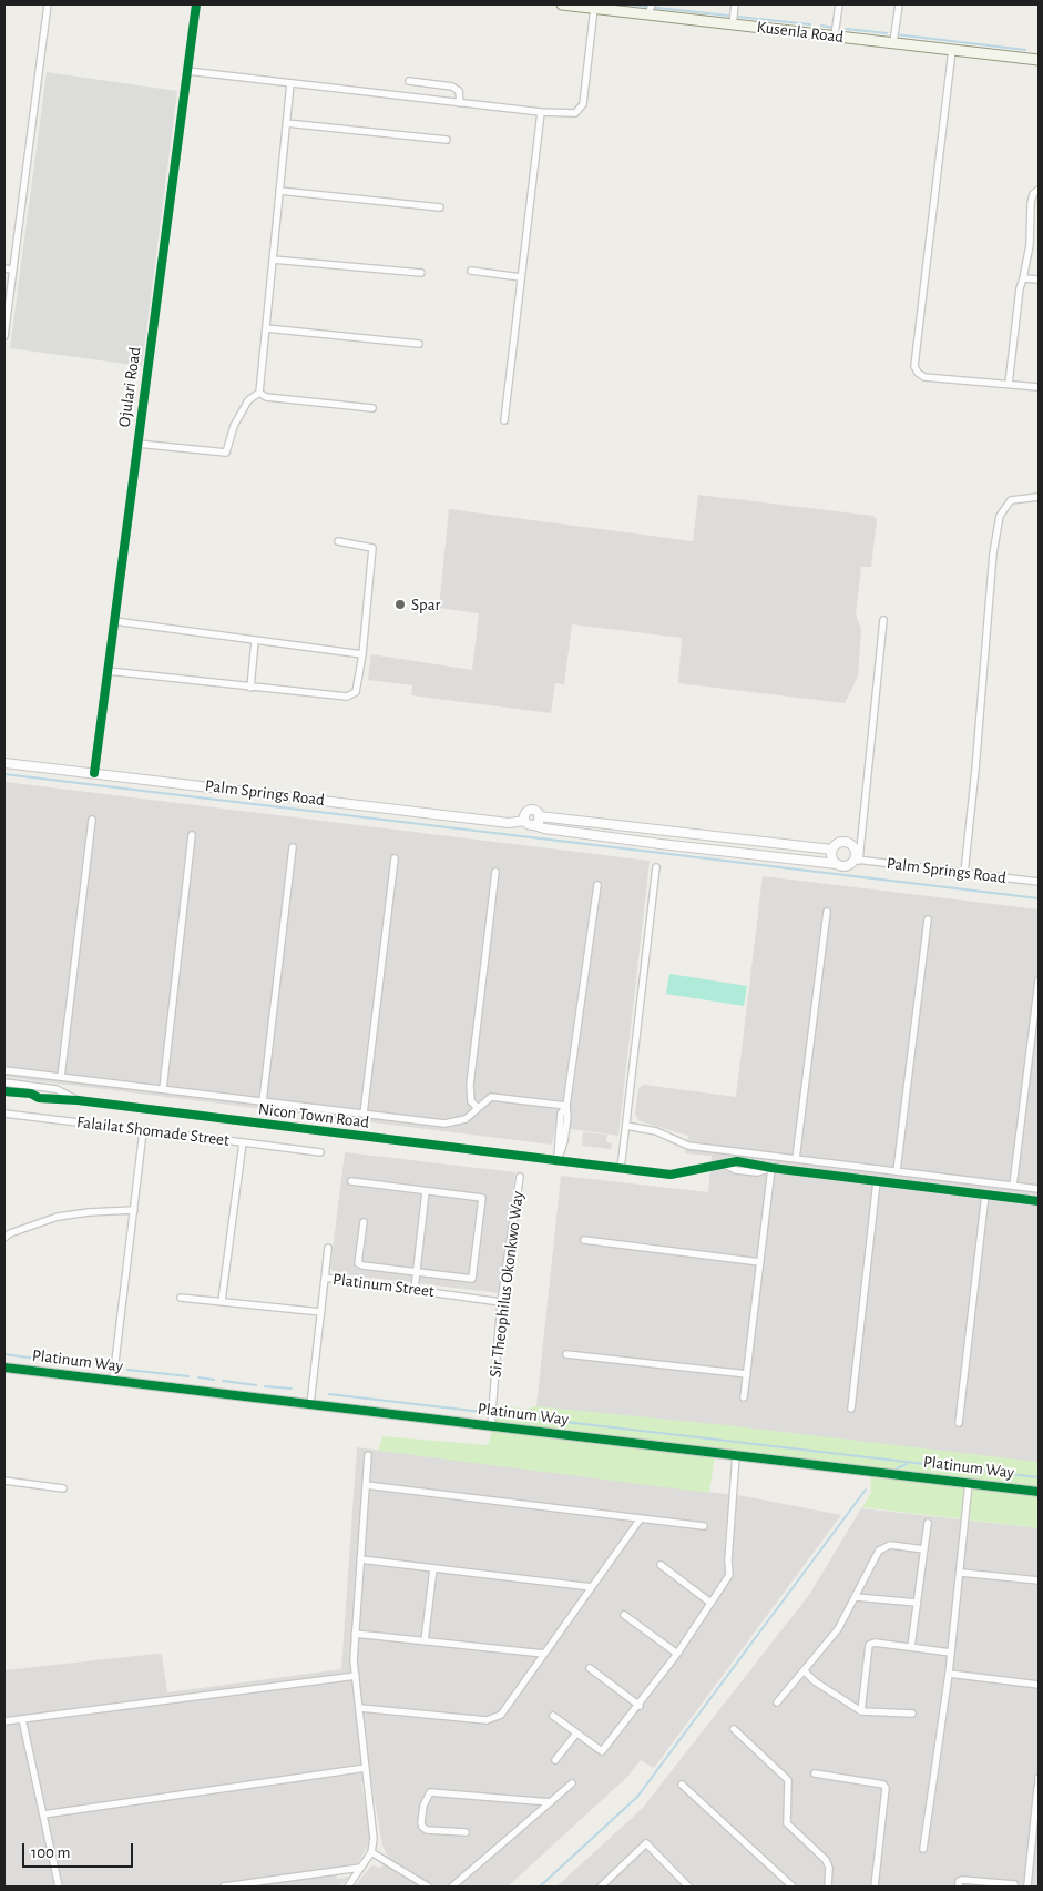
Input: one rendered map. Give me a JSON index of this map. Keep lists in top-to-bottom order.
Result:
{
  "streets": {
    "main road": ["Kusenla Road"],
    "street": [
      "Ojulari Road",
      "Palm Springs Road",
      "Nicon Town Road",
      "Falailat Shomade Street",
      "Sir Theophilus Okonkwo Way",
      "Platinum Street",
      "Platinum Way"
    ]
  },
  "crossings": [
    ["Ojulari Road", "Palm Springs Road"],
    ["Sir Theophilus Okonkwo Way", "Platinum Street"],
    ["Sir Theophilus Okonkwo Way", "Platinum Way"],
    ["Platinum Street", "Platinum Way"]
  ],
  "places": ["Spar"],
  "scale_bar": "100 m"
}
